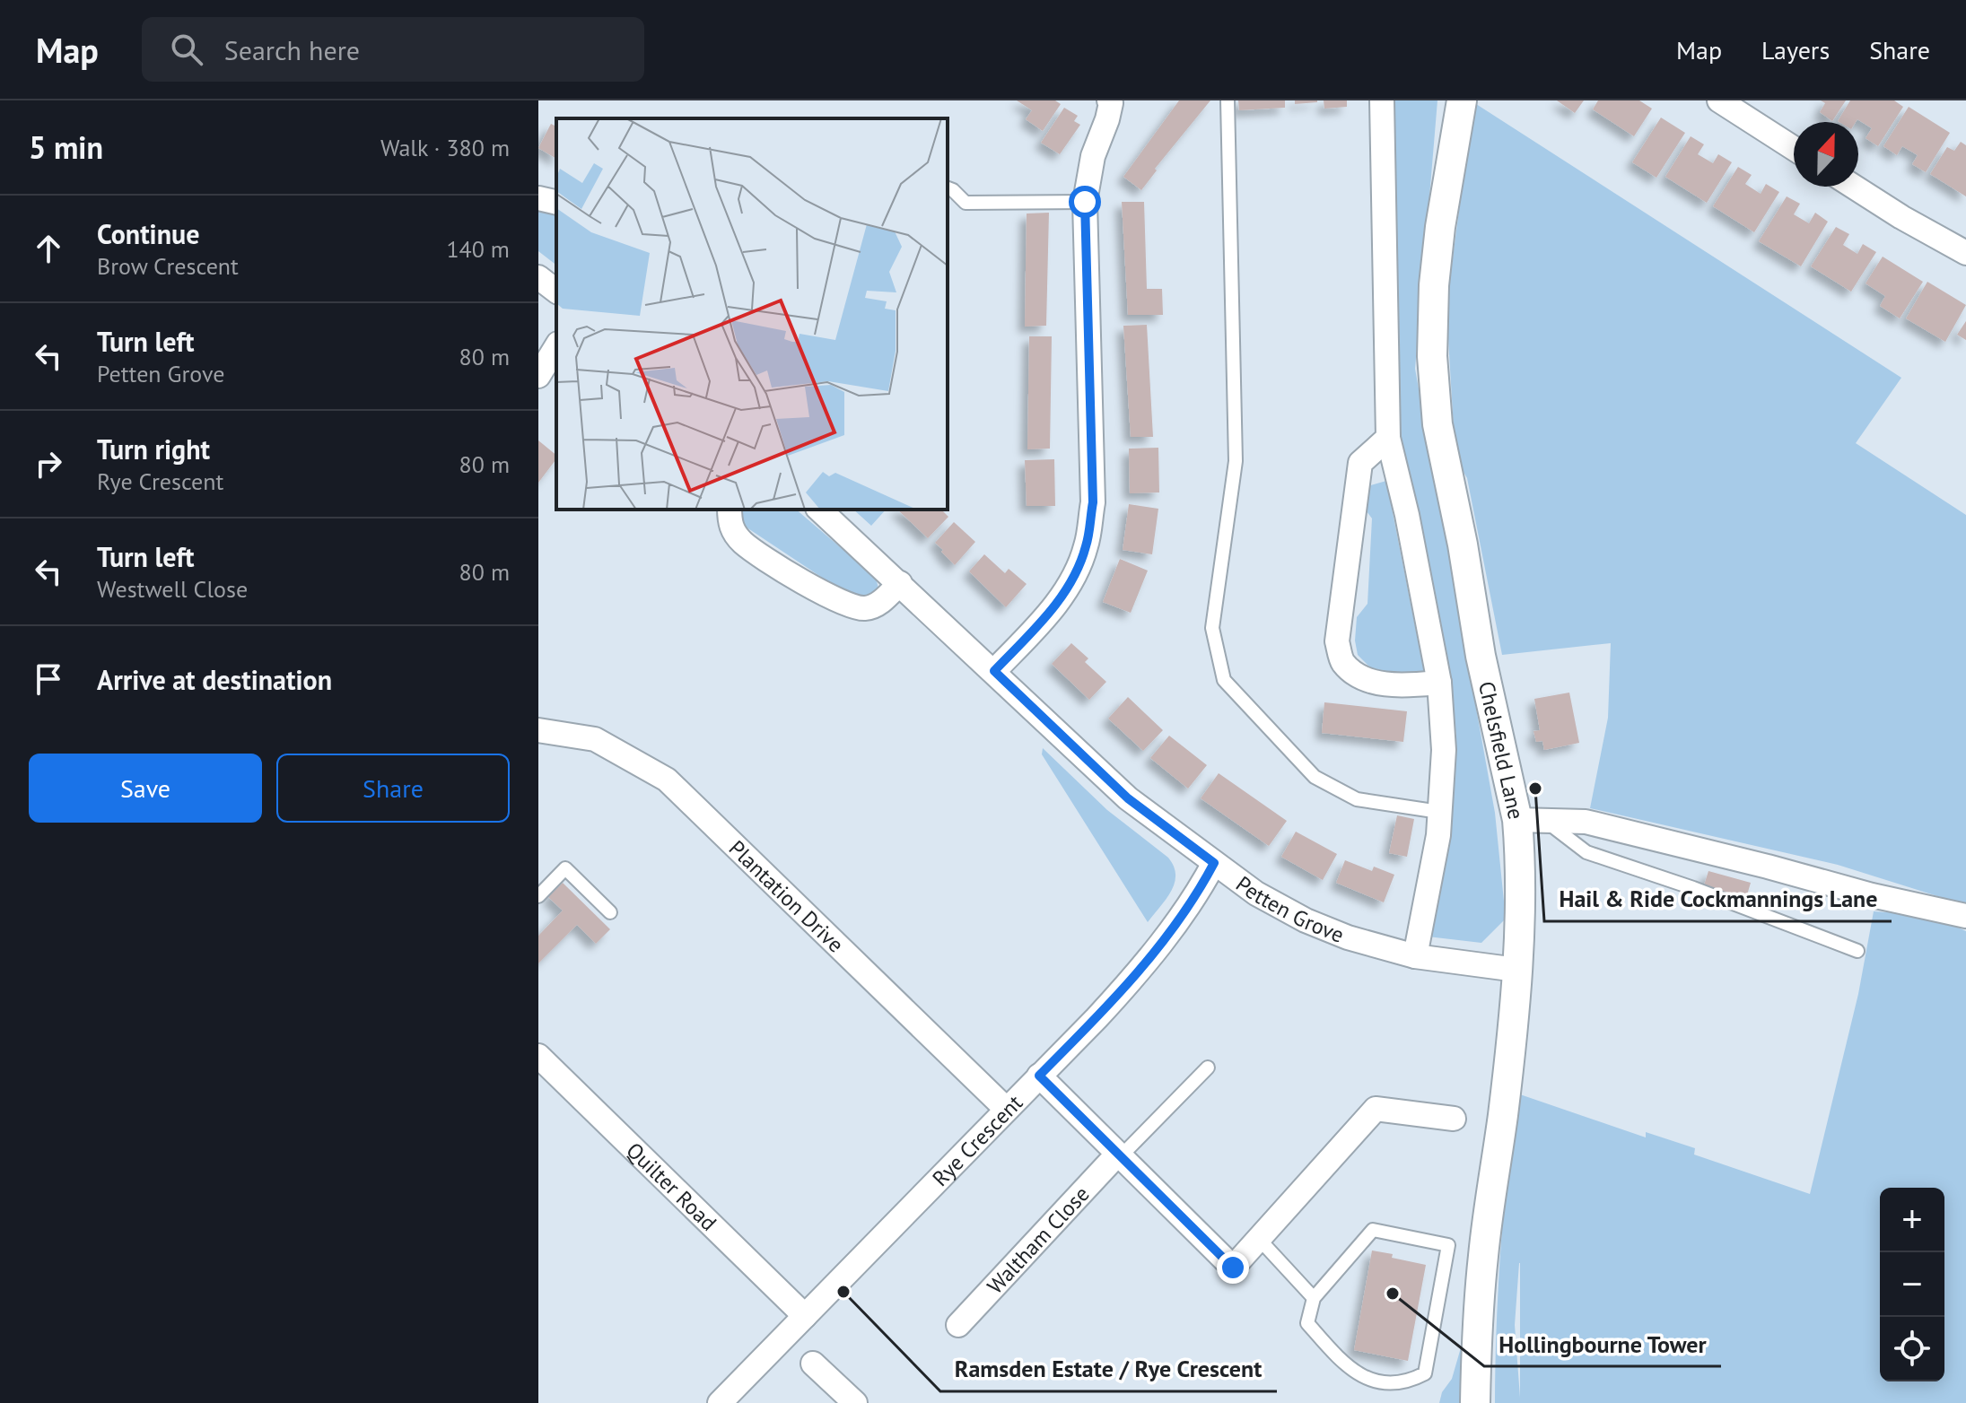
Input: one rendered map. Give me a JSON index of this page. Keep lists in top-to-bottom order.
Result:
{
  "streets": {
    "street": [
      "Chelsfield Lane",
      "Plantation Drive",
      "Petten Grove",
      "Rye Crescent",
      "Quilter Road",
      "Waltham Close"
    ]
  },
  "crossings": [
    ["Chelsfield Lane", "Petten Grove"],
    ["Plantation Drive", "Rye Crescent"],
    ["Petten Grove", "Rye Crescent"],
    ["Rye Crescent", "Quilter Road"]
  ],
  "places": ["Hail & Ride Cockmannings Lane", "Ramsden Estate / Rye Crescent", "Hollingbourne Tower"],
  "north": "top",
  "page": {
    "header": "Map",
    "search": "Search here",
    "nav": ["Map", "Layers", "Share"],
    "heading": ["5 min", "Walk · 380 m"],
    "list": [
      ["Continue", "Brow Crescent", "140 m"],
      ["Turn left", "Petten Grove", "80 m"],
      ["Turn right", "Rye Crescent", "80 m"],
      ["Turn left", "Westwell Close", "80 m"],
      "Arrive at destination"
    ],
    "buttons": ["Save", "Share"],
    "map_buttons": ["+", "−"]
  }
}
